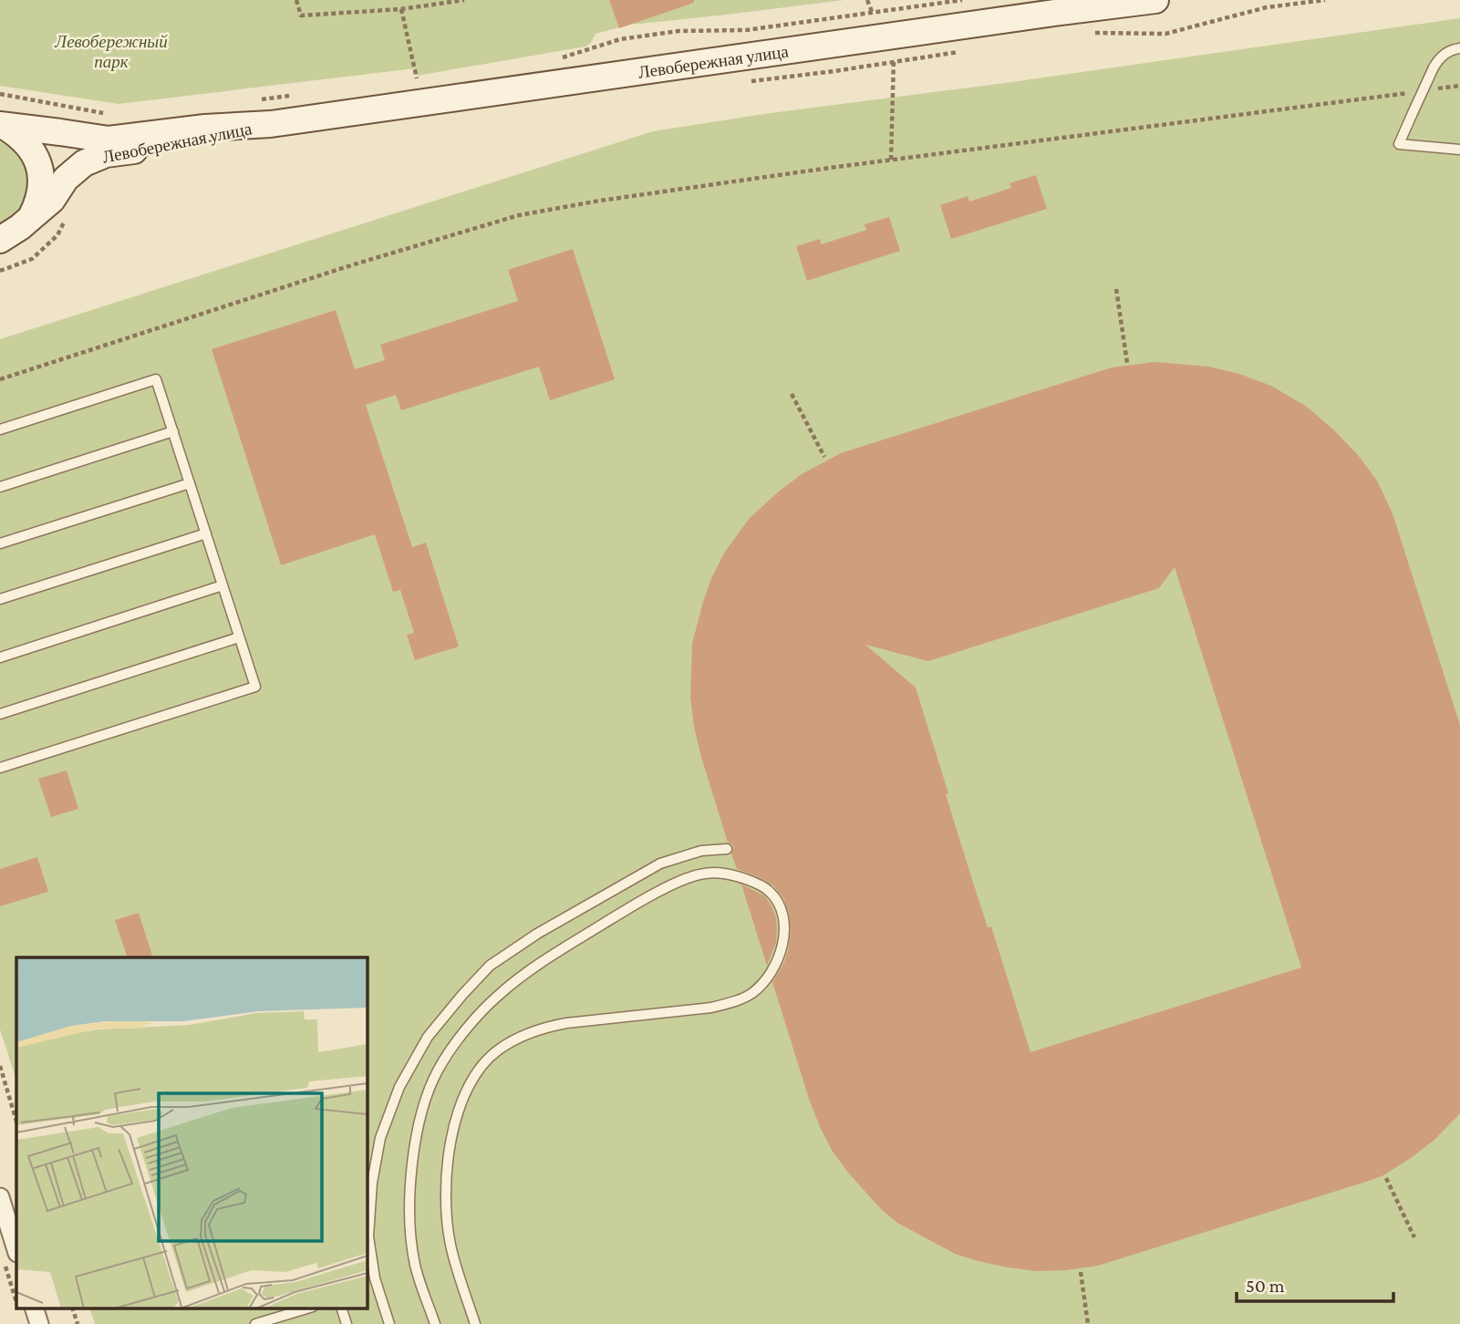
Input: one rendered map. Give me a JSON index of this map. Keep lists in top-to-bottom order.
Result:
{
  "streets": {
    "main road": ["Левобережная улица"]
  },
  "parks": ["Левобережный парк"],
  "scale_bar": "50 m"
}
